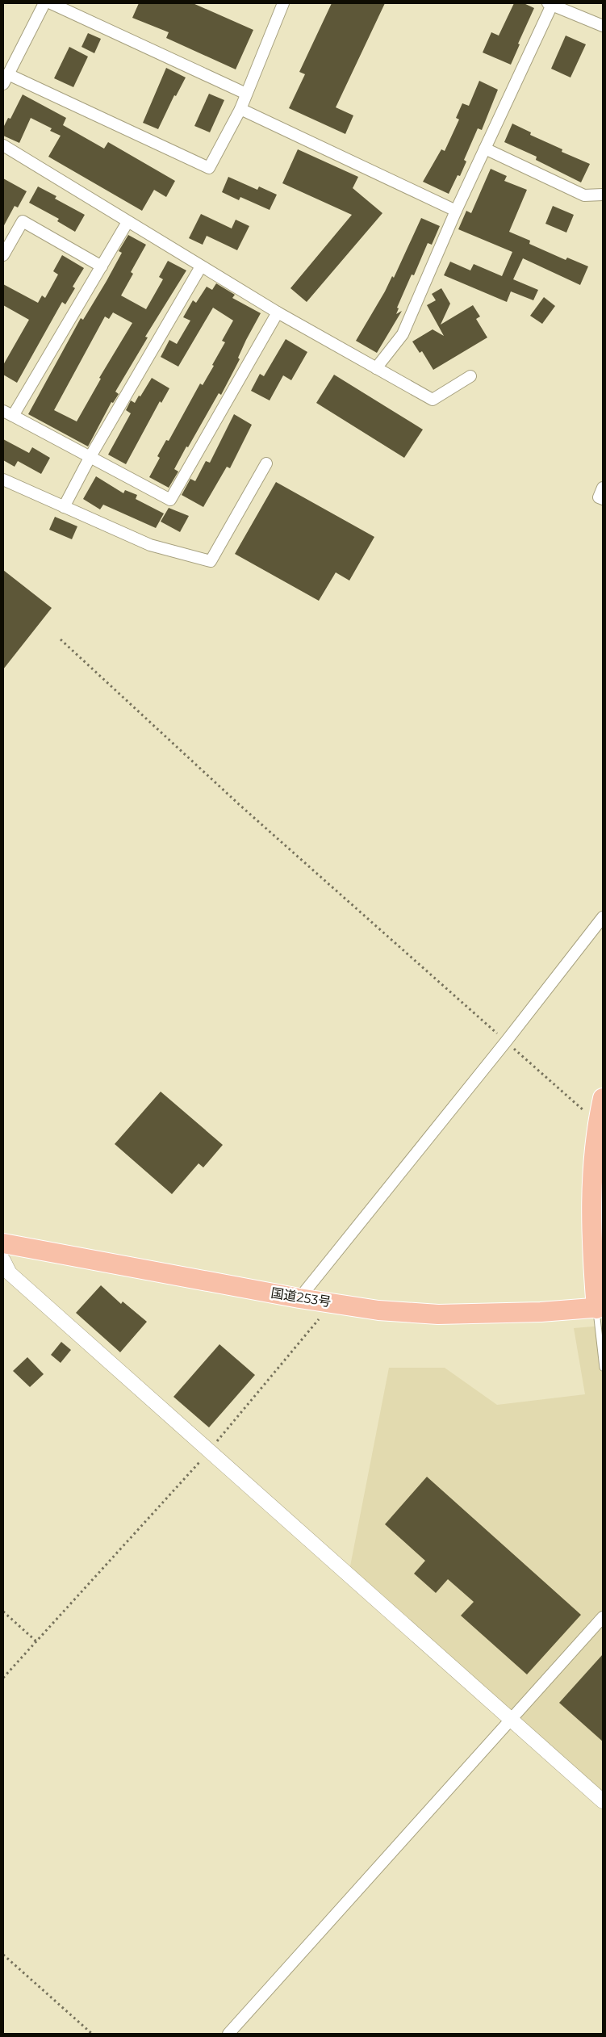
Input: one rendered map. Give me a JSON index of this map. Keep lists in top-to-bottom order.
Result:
{
  "streets": {
    "highway": ["国道253号"]
  }
}
